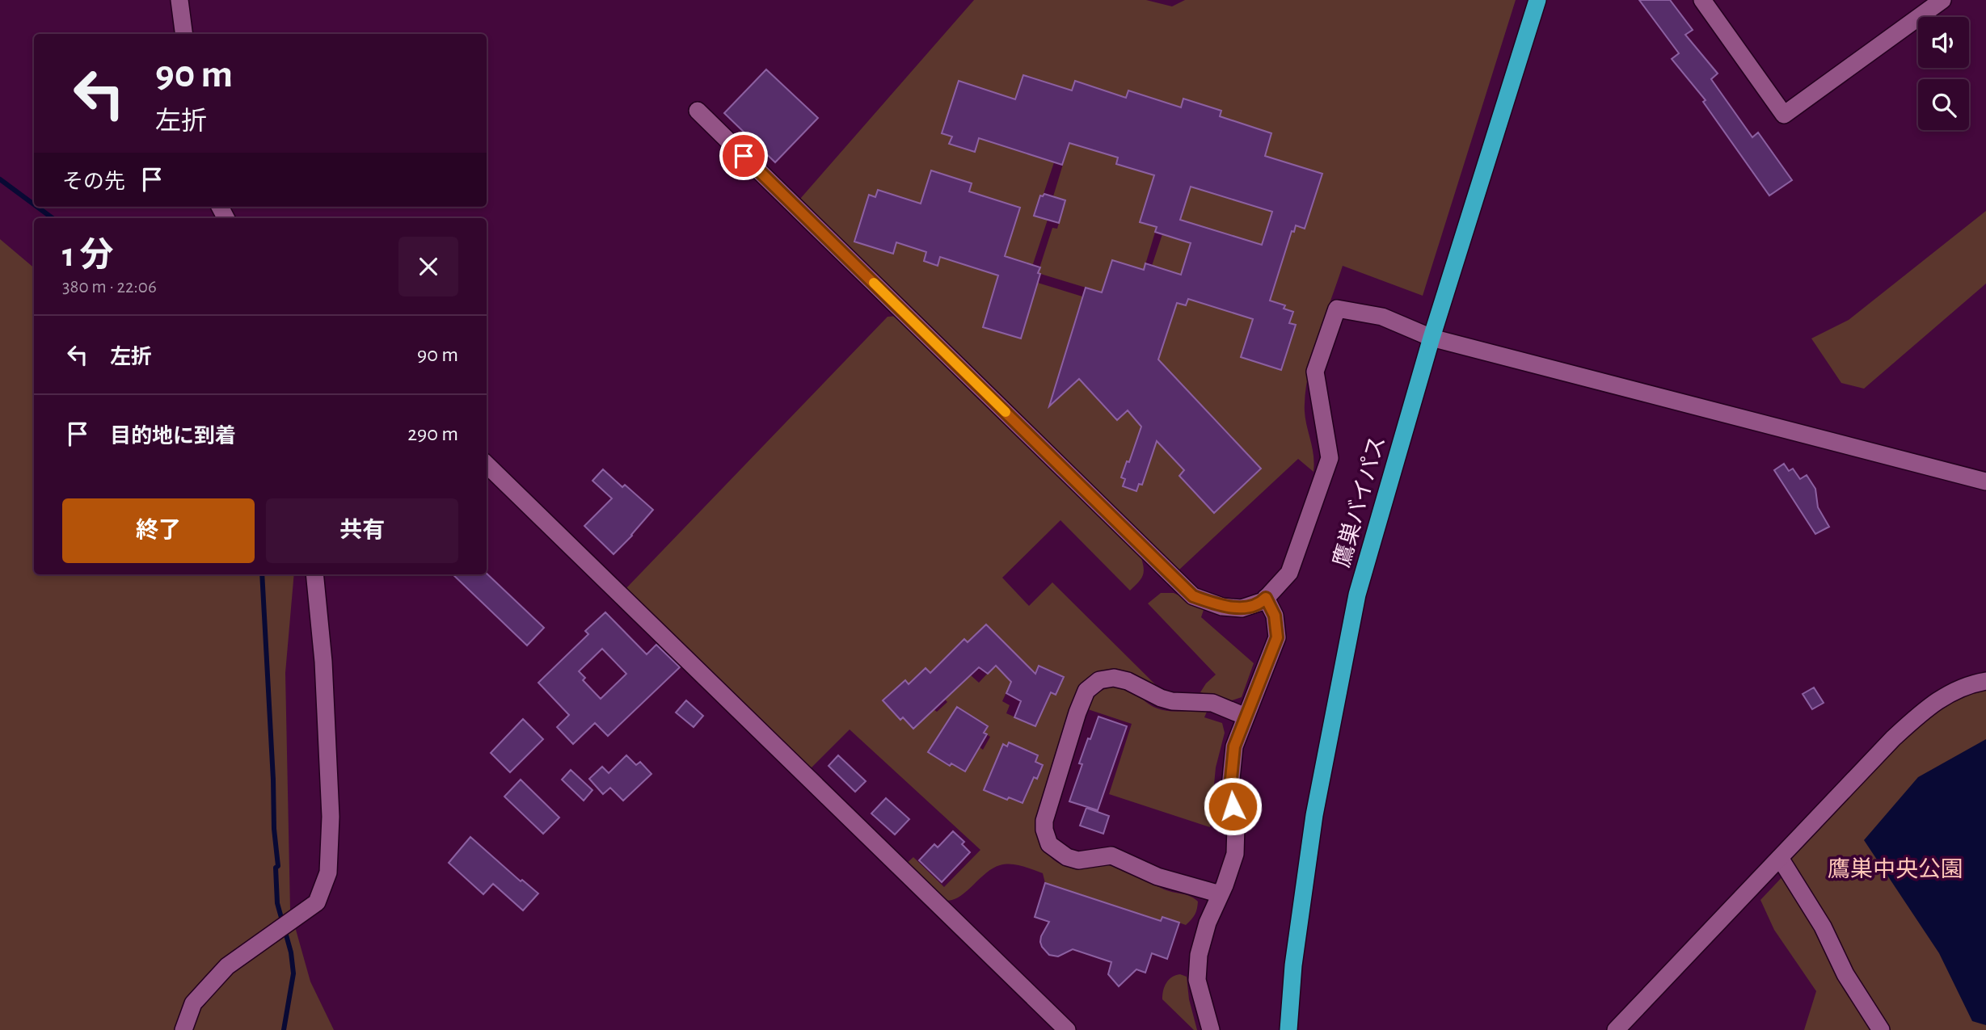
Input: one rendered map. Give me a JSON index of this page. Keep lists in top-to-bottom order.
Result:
{
  "streets": {
    "highway": ["鷹巣バイパス"]
  },
  "parks": ["鷹巣中央公園"],
  "page": {
    "turn": ["90 m", "左折"],
    "then": "その先",
    "heading": ["1 分", "380 m · 22:06"],
    "list": [
      {
        "name": "左折",
        "value": "90 m"
      },
      {
        "name": "目的地に到着",
        "value": "290 m"
      }
    ],
    "buttons": ["終了", "共有"]
  }
}
